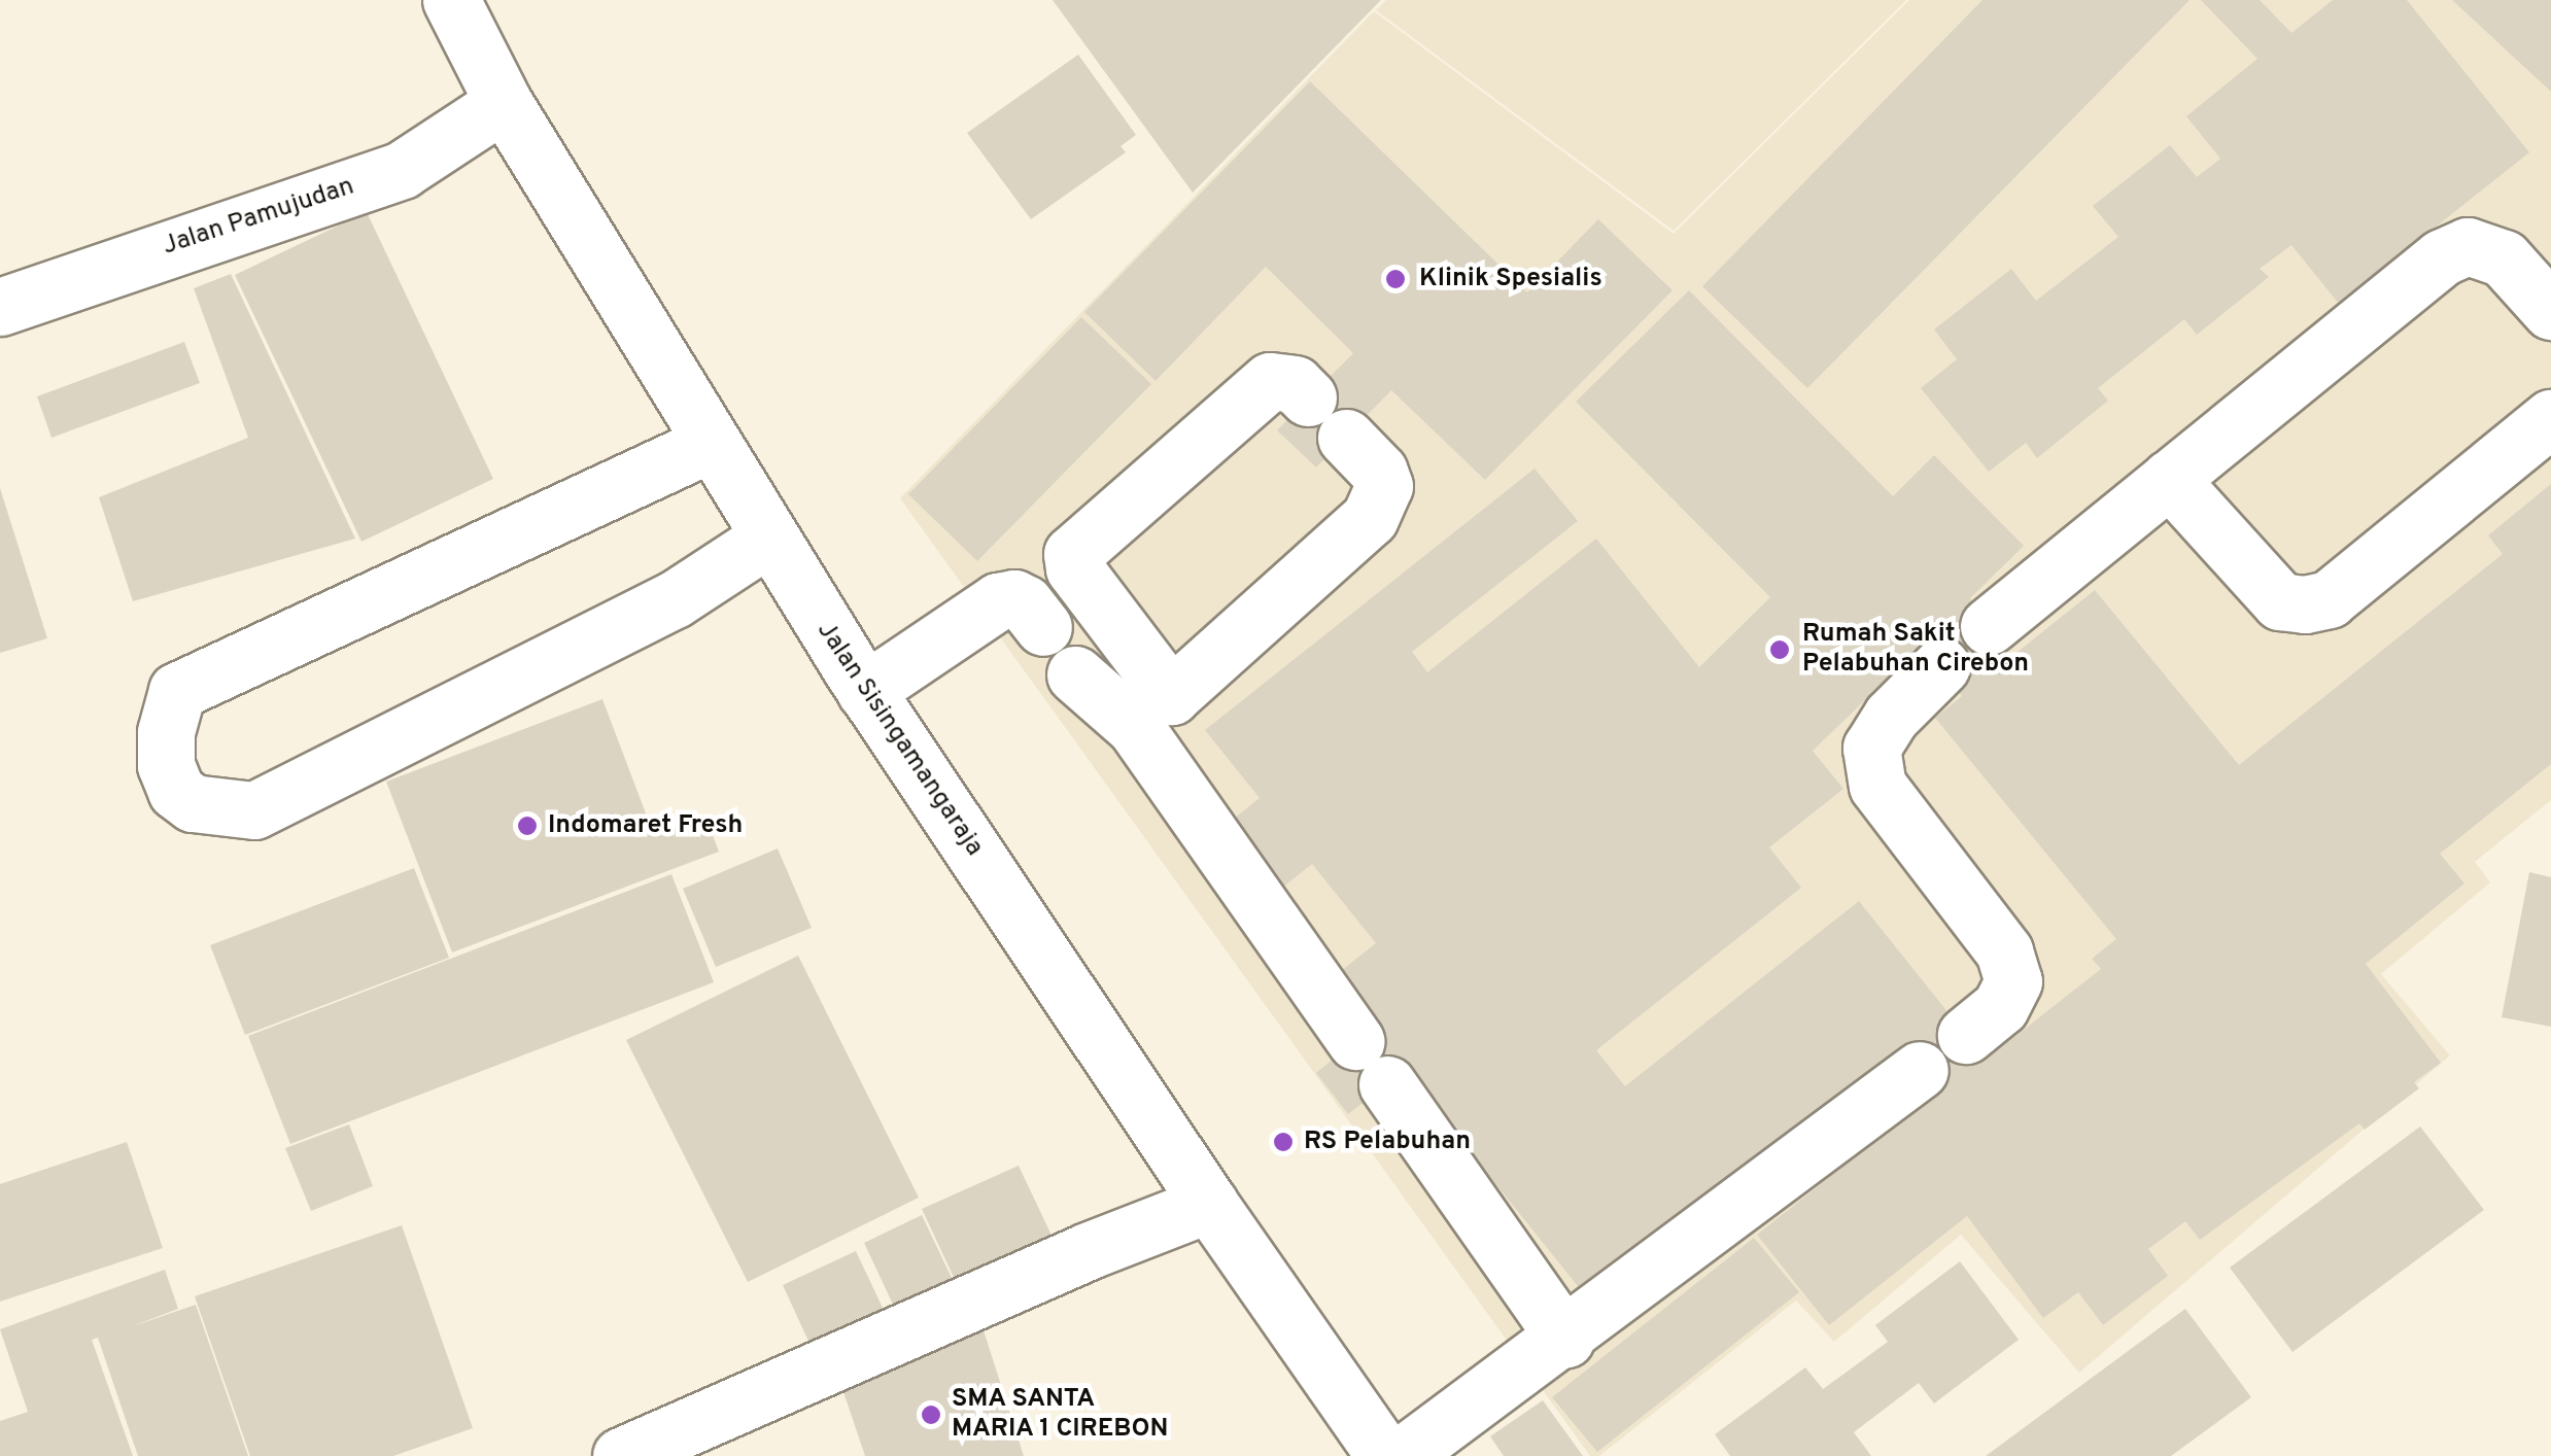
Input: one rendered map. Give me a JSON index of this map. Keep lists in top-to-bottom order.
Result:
{
  "streets": {
    "main road": ["Jalan Pamujudan", "Jalan Sisingamangaraja"]
  },
  "crossings": [
    ["Jalan Pamujudan", "Jalan Sisingamangaraja"]
  ],
  "places": [
    "Klinik Spesialis",
    "Rumah Sakit Pelabuhan Cirebon",
    "Indomaret Fresh",
    "RS Pelabuhan",
    "SMA SANTA MARIA 1 CIREBON"
  ]
}
